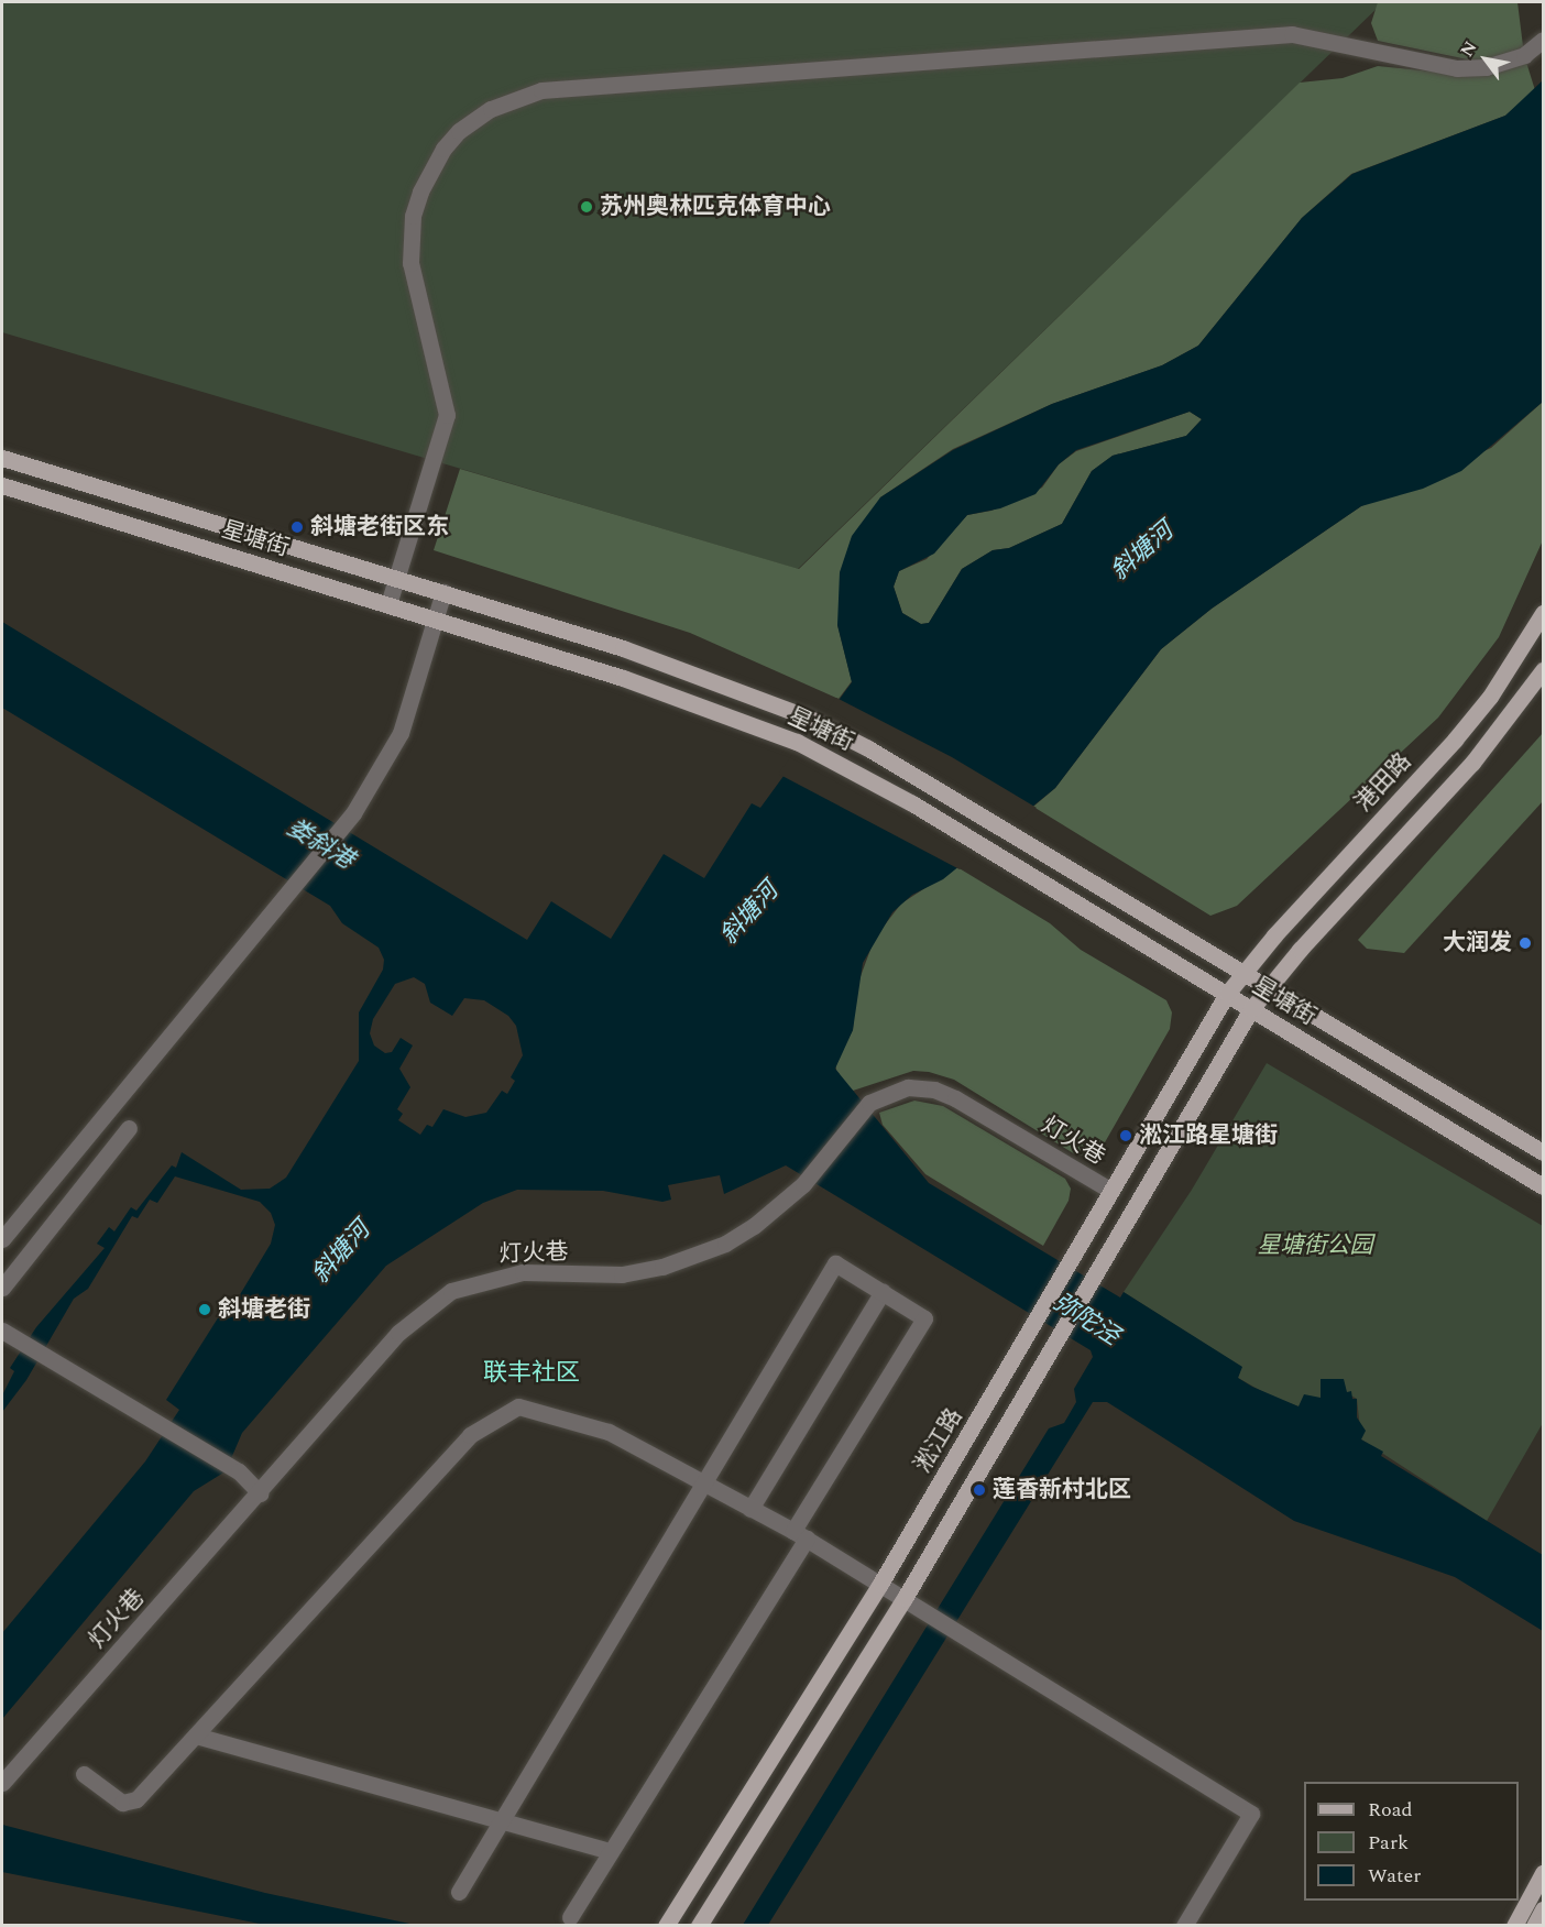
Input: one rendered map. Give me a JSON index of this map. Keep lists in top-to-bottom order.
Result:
{
  "streets": {
    "main road": ["星塘街", "港田路", "淞江路"],
    "street": ["灯火巷"]
  },
  "crossings": [
    ["星塘街", "港田路"],
    ["星塘街", "淞江路"],
    ["港田路", "淞江路"],
    ["灯火巷", "淞江路"]
  ],
  "districts": ["联丰社区"],
  "water": ["斜塘河", "娄斜港", "弥陀泾"],
  "parks": ["星塘街公园"],
  "places": [
    "苏州奥林匹克体育中心",
    "斜塘老街区东",
    "大润发",
    "淞江路星塘街",
    "斜塘老街",
    "莲香新村北区"
  ],
  "legend": ["Road", "Park", "Water"],
  "north": "top left"
}
